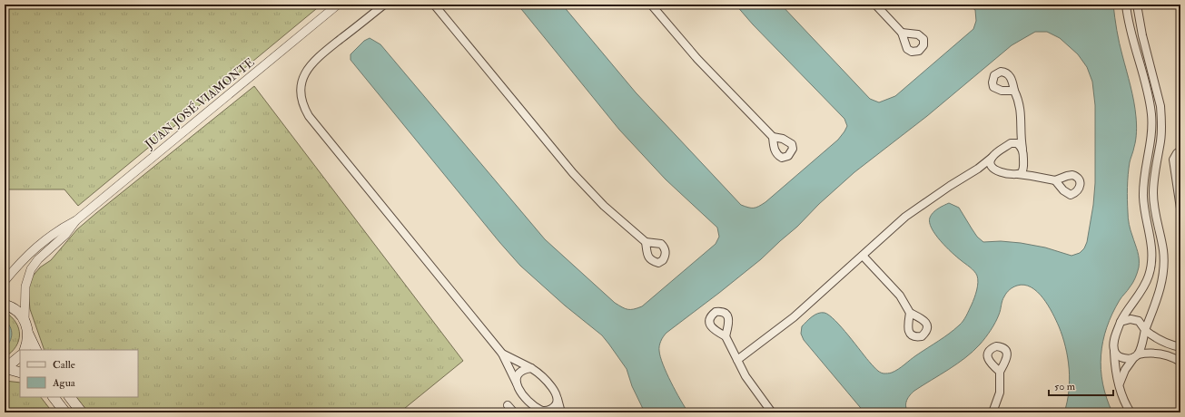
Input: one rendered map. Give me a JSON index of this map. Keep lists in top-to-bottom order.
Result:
{
  "streets": {
    "street": ["JUAN JOSÉ VIAMONTE"]
  },
  "legend": ["Calle", "Agua"],
  "scale_bar": "50 m"
}
